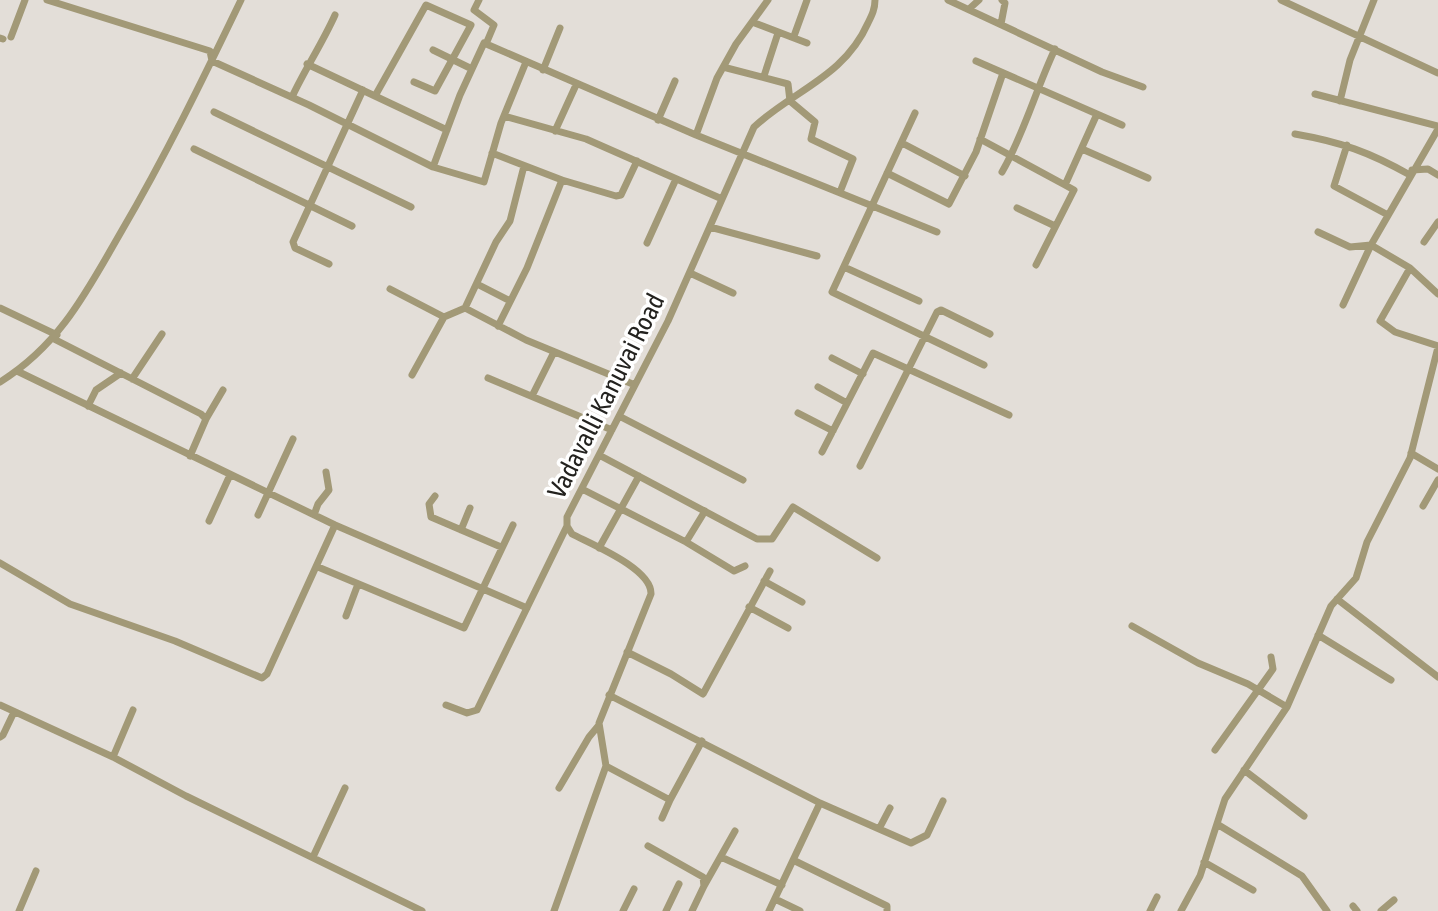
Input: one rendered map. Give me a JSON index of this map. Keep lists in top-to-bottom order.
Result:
{
  "streets": {
    "street": ["Vadavalli Kanuvai Road"]
  }
}
